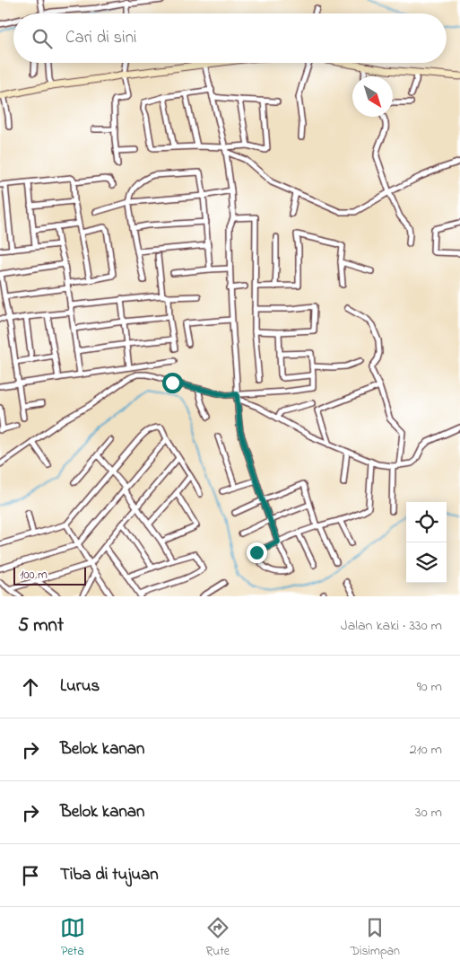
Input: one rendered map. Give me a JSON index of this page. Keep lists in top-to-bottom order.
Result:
{
  "scale_bar": "100 m",
  "north": "bottom right",
  "page": {
    "search": "Cari di sini",
    "scale": "100 m",
    "heading": ["5 mnt", "Jalan kaki · 330 m"],
    "list": [
      ["Lurus", "90 m"],
      ["Belok kanan", "210 m"],
      ["Belok kanan", "30 m"],
      "Tiba di tujuan"
    ],
    "nav": ["Peta", "Rute", "Disimpan"]
  }
}
